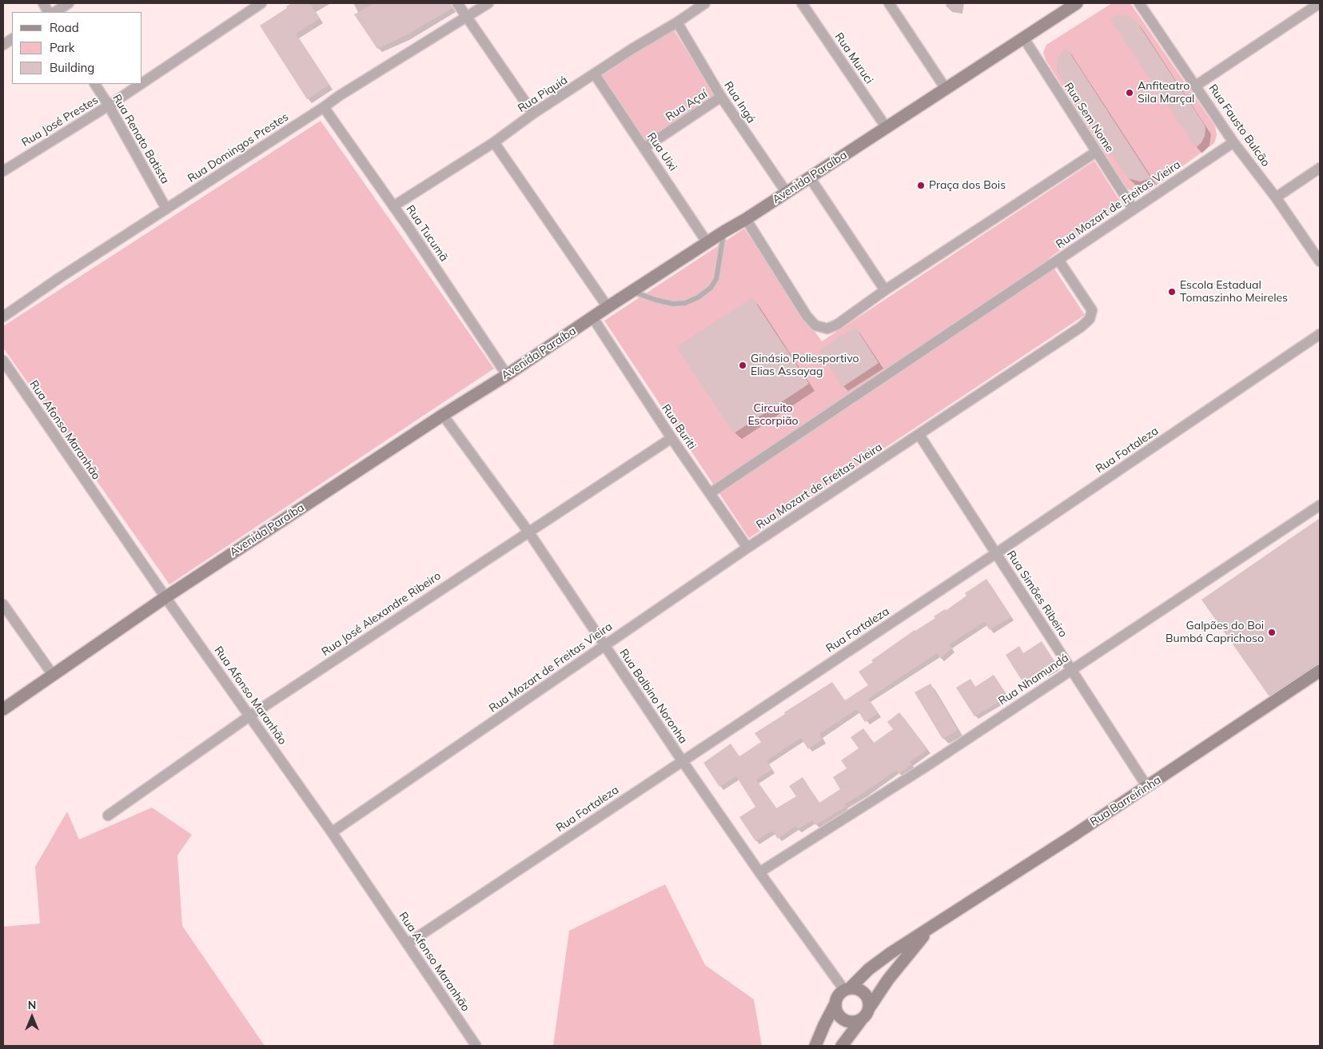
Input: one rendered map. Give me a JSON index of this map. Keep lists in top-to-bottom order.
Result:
{
  "streets": {
    "street": [
      "Rua Muruci",
      "Rua Piquiá",
      "Rua Ingá",
      "Rua Açaí",
      "Rua Sem Nome",
      "Rua José Prestes",
      "Rua Fausto Bulcão",
      "Rua Renato Batista",
      "Rua Domingos Prestes",
      "Rua Uixi",
      "Avenida Paraíba",
      "Rua Mozart de Freitas Vieira",
      "Rua Tucumã",
      "Rua Buriti",
      "Rua Afonso Maranhão",
      "Rua Fortaleza",
      "Rua Simões Ribeiro",
      "Rua José Alexandre Ribeiro",
      "Rua Nhamundá",
      "Rua Balbino Noronha",
      "Rua Barreirinha"
    ]
  },
  "crossings": [
    ["Rua Muruci", "Avenida Paraíba"],
    ["Rua Piquiá", "Rua Ingá"],
    ["Rua Piquiá", "Rua Uixi"],
    ["Rua Piquiá", "Rua Tucumã"],
    ["Rua Ingá", "Rua Açaí"],
    ["Rua Ingá", "Avenida Paraíba"],
    ["Rua Açaí", "Rua Uixi"],
    ["Rua Sem Nome", "Avenida Paraíba"],
    ["Rua Sem Nome", "Rua Mozart de Freitas Vieira"],
    ["Rua José Prestes", "Rua Renato Batista"],
    ["Rua Fausto Bulcão", "Rua Mozart de Freitas Vieira"],
    ["Rua Renato Batista", "Rua Domingos Prestes"],
    ["Rua Domingos Prestes", "Rua Tucumã"],
    ["Rua Uixi", "Avenida Paraíba"],
    ["Avenida Paraíba", "Rua Tucumã"],
    ["Avenida Paraíba", "Rua Buriti"],
    ["Avenida Paraíba", "Rua Afonso Maranhão"],
    ["Avenida Paraíba", "Rua Balbino Noronha"],
    ["Rua Mozart de Freitas Vieira", "Rua Buriti"],
    ["Rua Mozart de Freitas Vieira", "Rua Afonso Maranhão"],
    ["Rua Mozart de Freitas Vieira", "Rua Simões Ribeiro"],
    ["Rua Mozart de Freitas Vieira", "Rua Balbino Noronha"],
    ["Rua Buriti", "Rua José Alexandre Ribeiro"],
    ["Rua Afonso Maranhão", "Rua Fortaleza"],
    ["Rua Afonso Maranhão", "Rua José Alexandre Ribeiro"],
    ["Rua Fortaleza", "Rua Simões Ribeiro"],
    ["Rua Fortaleza", "Rua Balbino Noronha"],
    ["Rua Simões Ribeiro", "Rua Nhamundá"],
    ["Rua Simões Ribeiro", "Rua Barreirinha"],
    ["Rua José Alexandre Ribeiro", "Rua Balbino Noronha"],
    ["Rua Nhamundá", "Rua Balbino Noronha"],
    ["Rua Balbino Noronha", "Rua Barreirinha"]
  ],
  "parks": ["Circuito Escorpião"],
  "places": [
    "Anfiteatro Sila Marçal",
    "Praça dos Bois",
    "Escola Estadual Tomaszinho Meireles",
    "Ginásio Poliesportivo Elias Assayag",
    "Galpões do Boi Bumbá Caprichoso"
  ],
  "legend": ["Road", "Park", "Building"],
  "north": "top"
}
